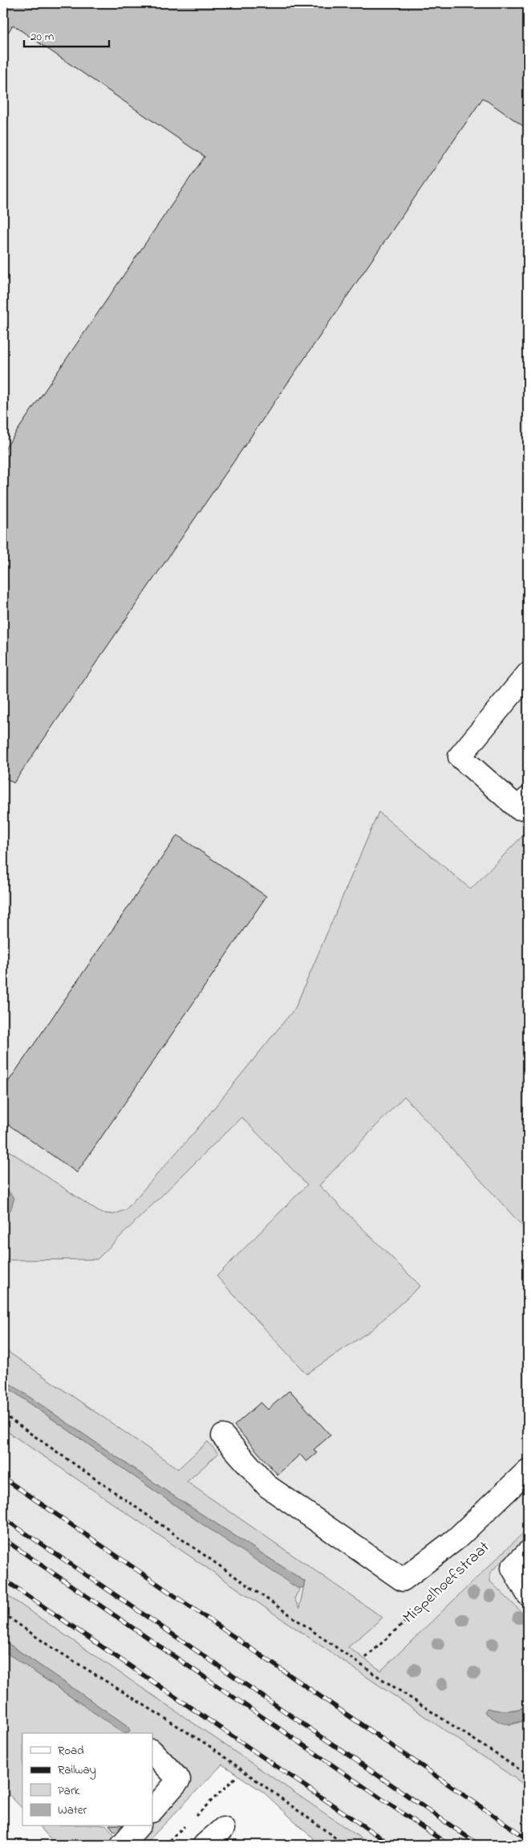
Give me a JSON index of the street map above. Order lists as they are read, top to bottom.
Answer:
{
  "streets": {
    "street": ["Mispelhoefstraat"]
  },
  "legend": [
    "Road",
    "Railway",
    "Park",
    "Water"
  ],
  "scale_bar": "20 m"
}
